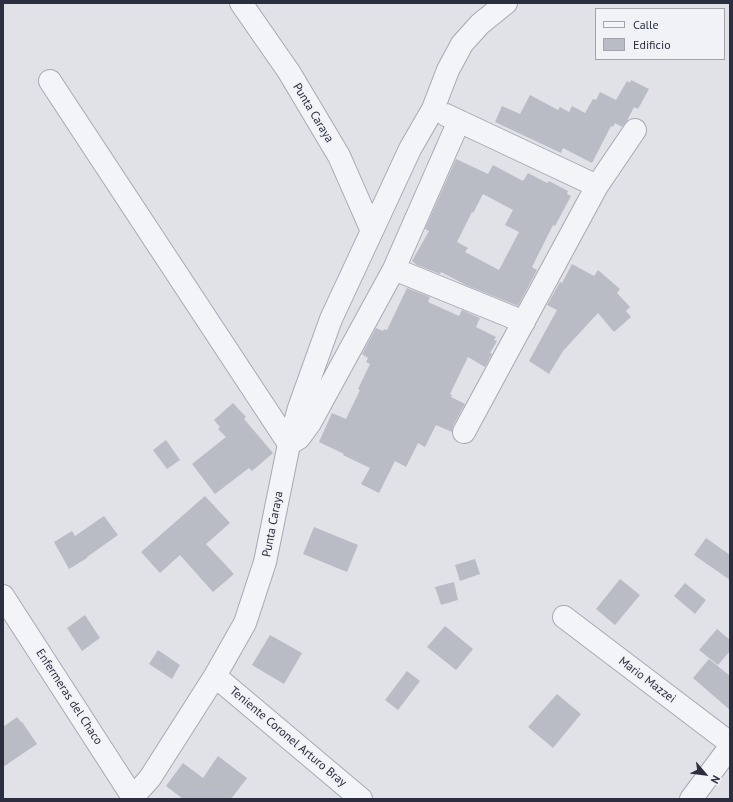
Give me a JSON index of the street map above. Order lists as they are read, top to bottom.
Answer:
{
  "streets": {
    "street": [
      "Punta Caraya",
      "Mario Mazzei",
      "Enfermeras del Chaco",
      "Teniente Coronel Arturo Bray"
    ]
  },
  "crossings": [
    ["Punta Caraya", "Enfermeras del Chaco"],
    ["Punta Caraya", "Teniente Coronel Arturo Bray"]
  ],
  "legend": ["Calle", "Edificio"],
  "north": "bottom right"
}
